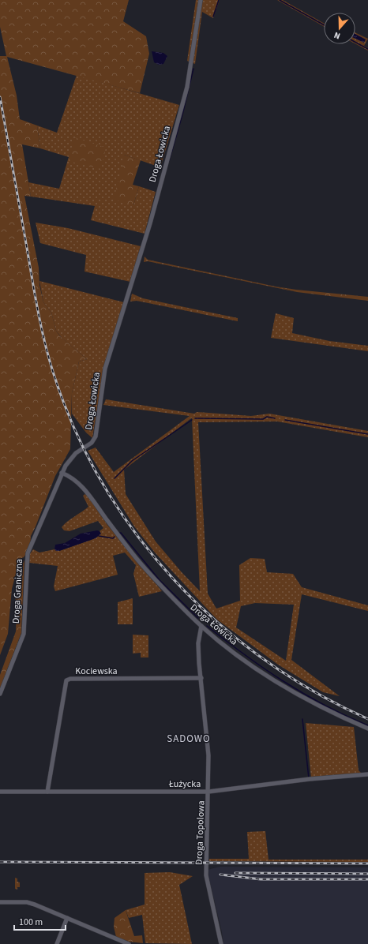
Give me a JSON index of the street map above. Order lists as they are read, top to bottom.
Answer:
{
  "streets": {
    "street": [
      "Droga Łowicka",
      "Droga Graniczna",
      "Kociewska",
      "Łużycka",
      "Droga Topolowa"
    ]
  },
  "crossings": [
    ["Droga Łowicka", "Droga Graniczna"],
    ["Droga Łowicka", "Droga Topolowa"],
    ["Kociewska", "Łużycka"],
    ["Kociewska", "Droga Topolowa"],
    ["Łużycka", "Droga Topolowa"]
  ],
  "districts": ["SADOWO"],
  "scale_bar": "100 m",
  "north": "bottom"
}
